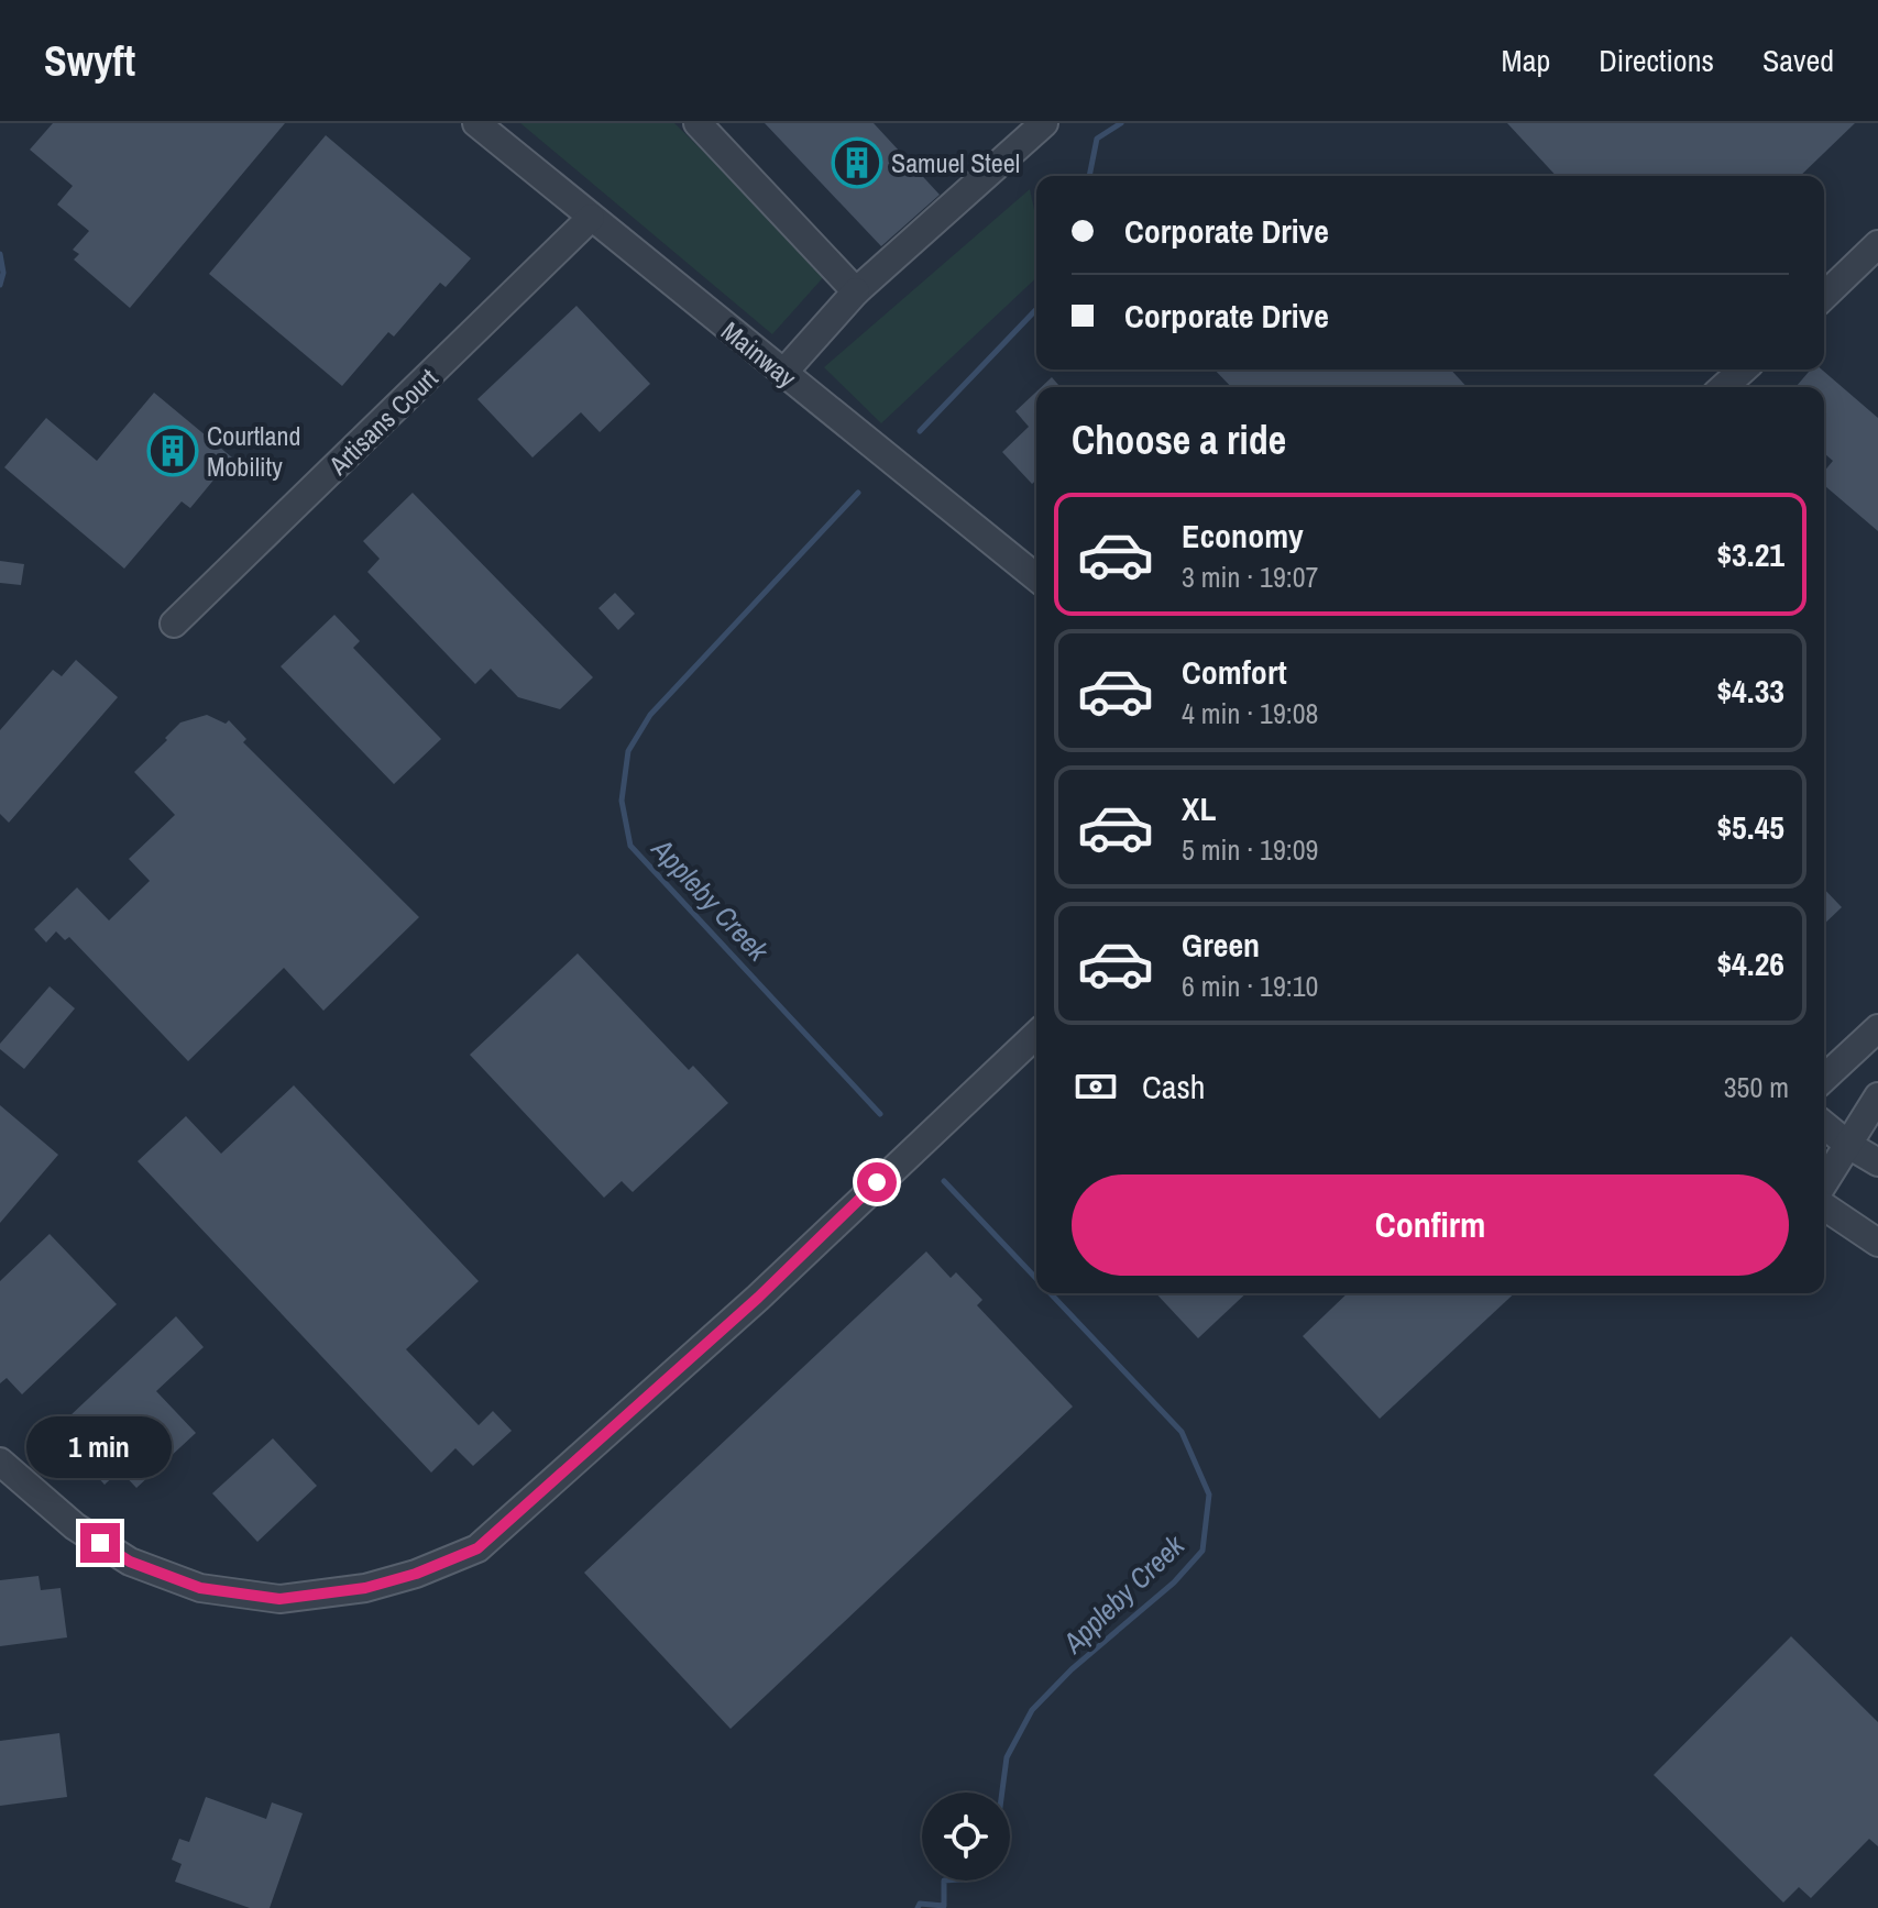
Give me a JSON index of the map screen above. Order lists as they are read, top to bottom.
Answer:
{
  "streets": {
    "street": ["Mainway", "Artisans Court"]
  },
  "crossings": [
    ["Mainway", "Artisans Court"]
  ],
  "water": ["Appleby Creek"],
  "places": {
    "building": ["Samuel Steel", "Courtland Mobility"]
  },
  "page": {
    "header": "Swyft",
    "nav": ["Map", "Directions", "Saved"],
    "banner": ["Corporate Drive", "Corporate Drive"],
    "heading": "Choose a ride",
    "list": [
      {
        "name": "Economy",
        "note": "3 min · 19:07",
        "value": "$3.21"
      },
      {
        "name": "Comfort",
        "note": "4 min · 19:08",
        "value": "$4.33"
      },
      {
        "name": "XL",
        "note": "5 min · 19:09",
        "value": "$5.45"
      },
      {
        "name": "Green",
        "note": "6 min · 19:10",
        "value": "$4.26"
      }
    ],
    "pay": ["Cash", "350 m"],
    "buttons": "Confirm",
    "bubble": "1 min"
  }
}
